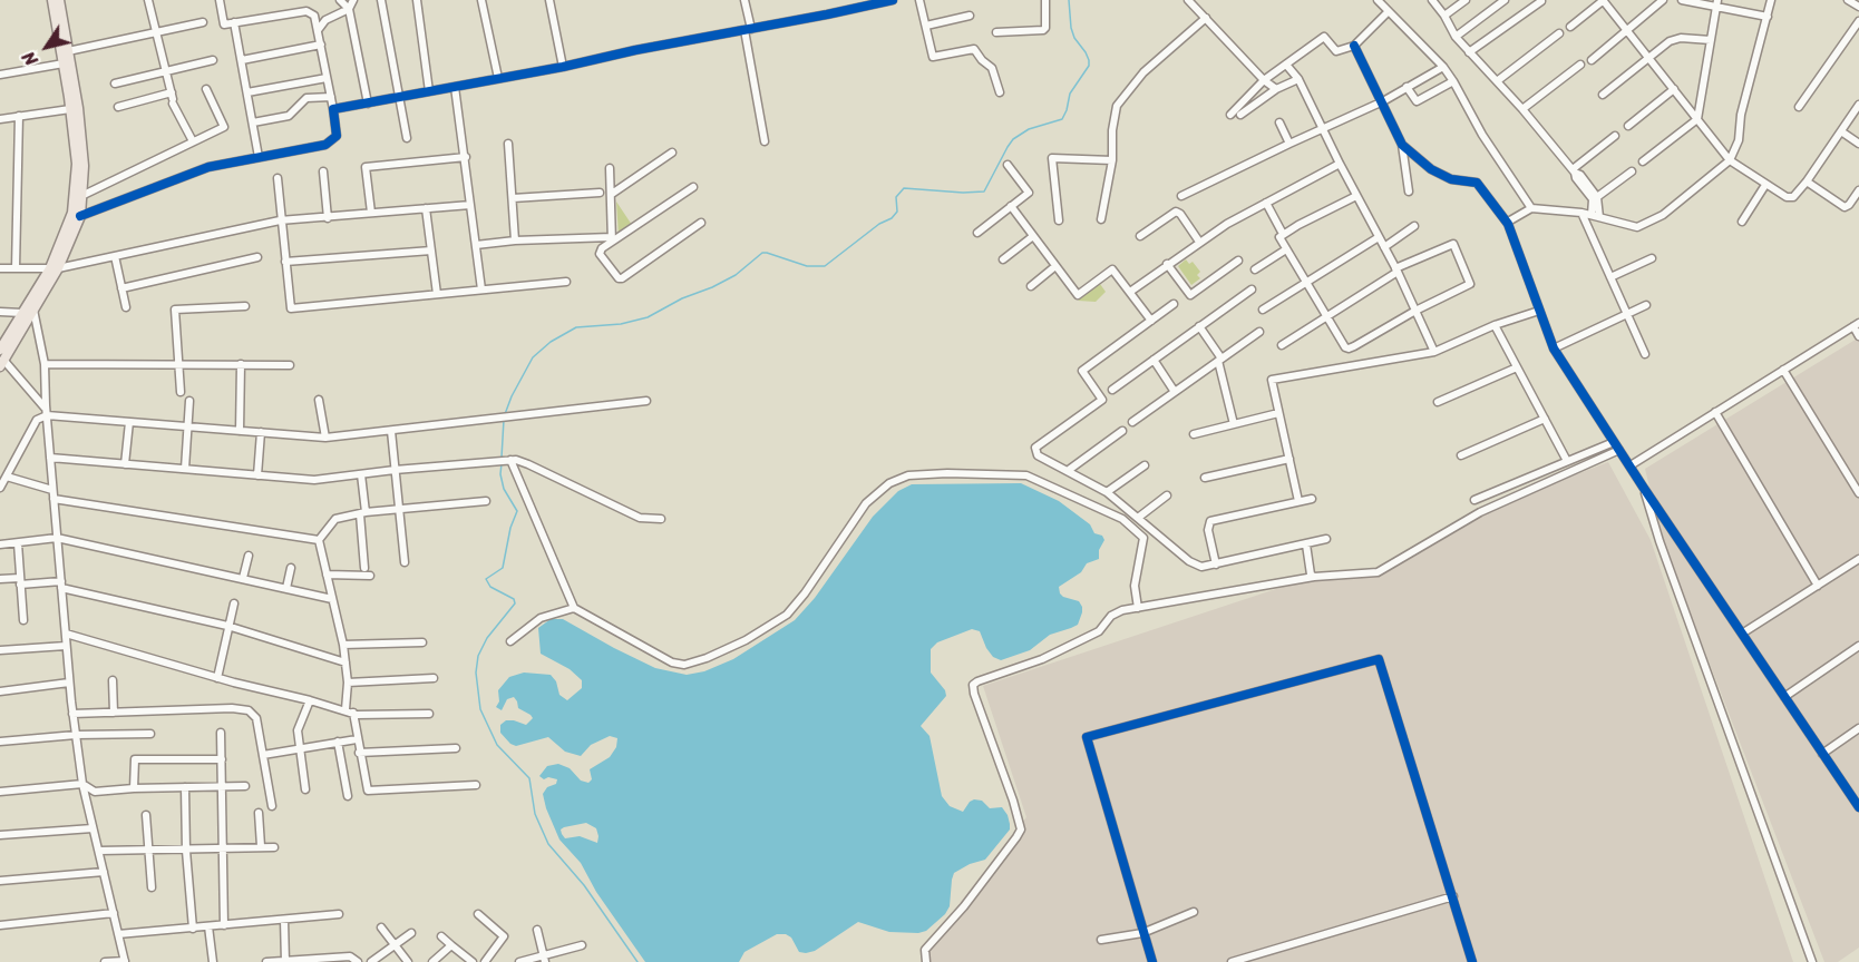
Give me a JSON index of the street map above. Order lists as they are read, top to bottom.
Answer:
{
  "north": "bottom left"
}
